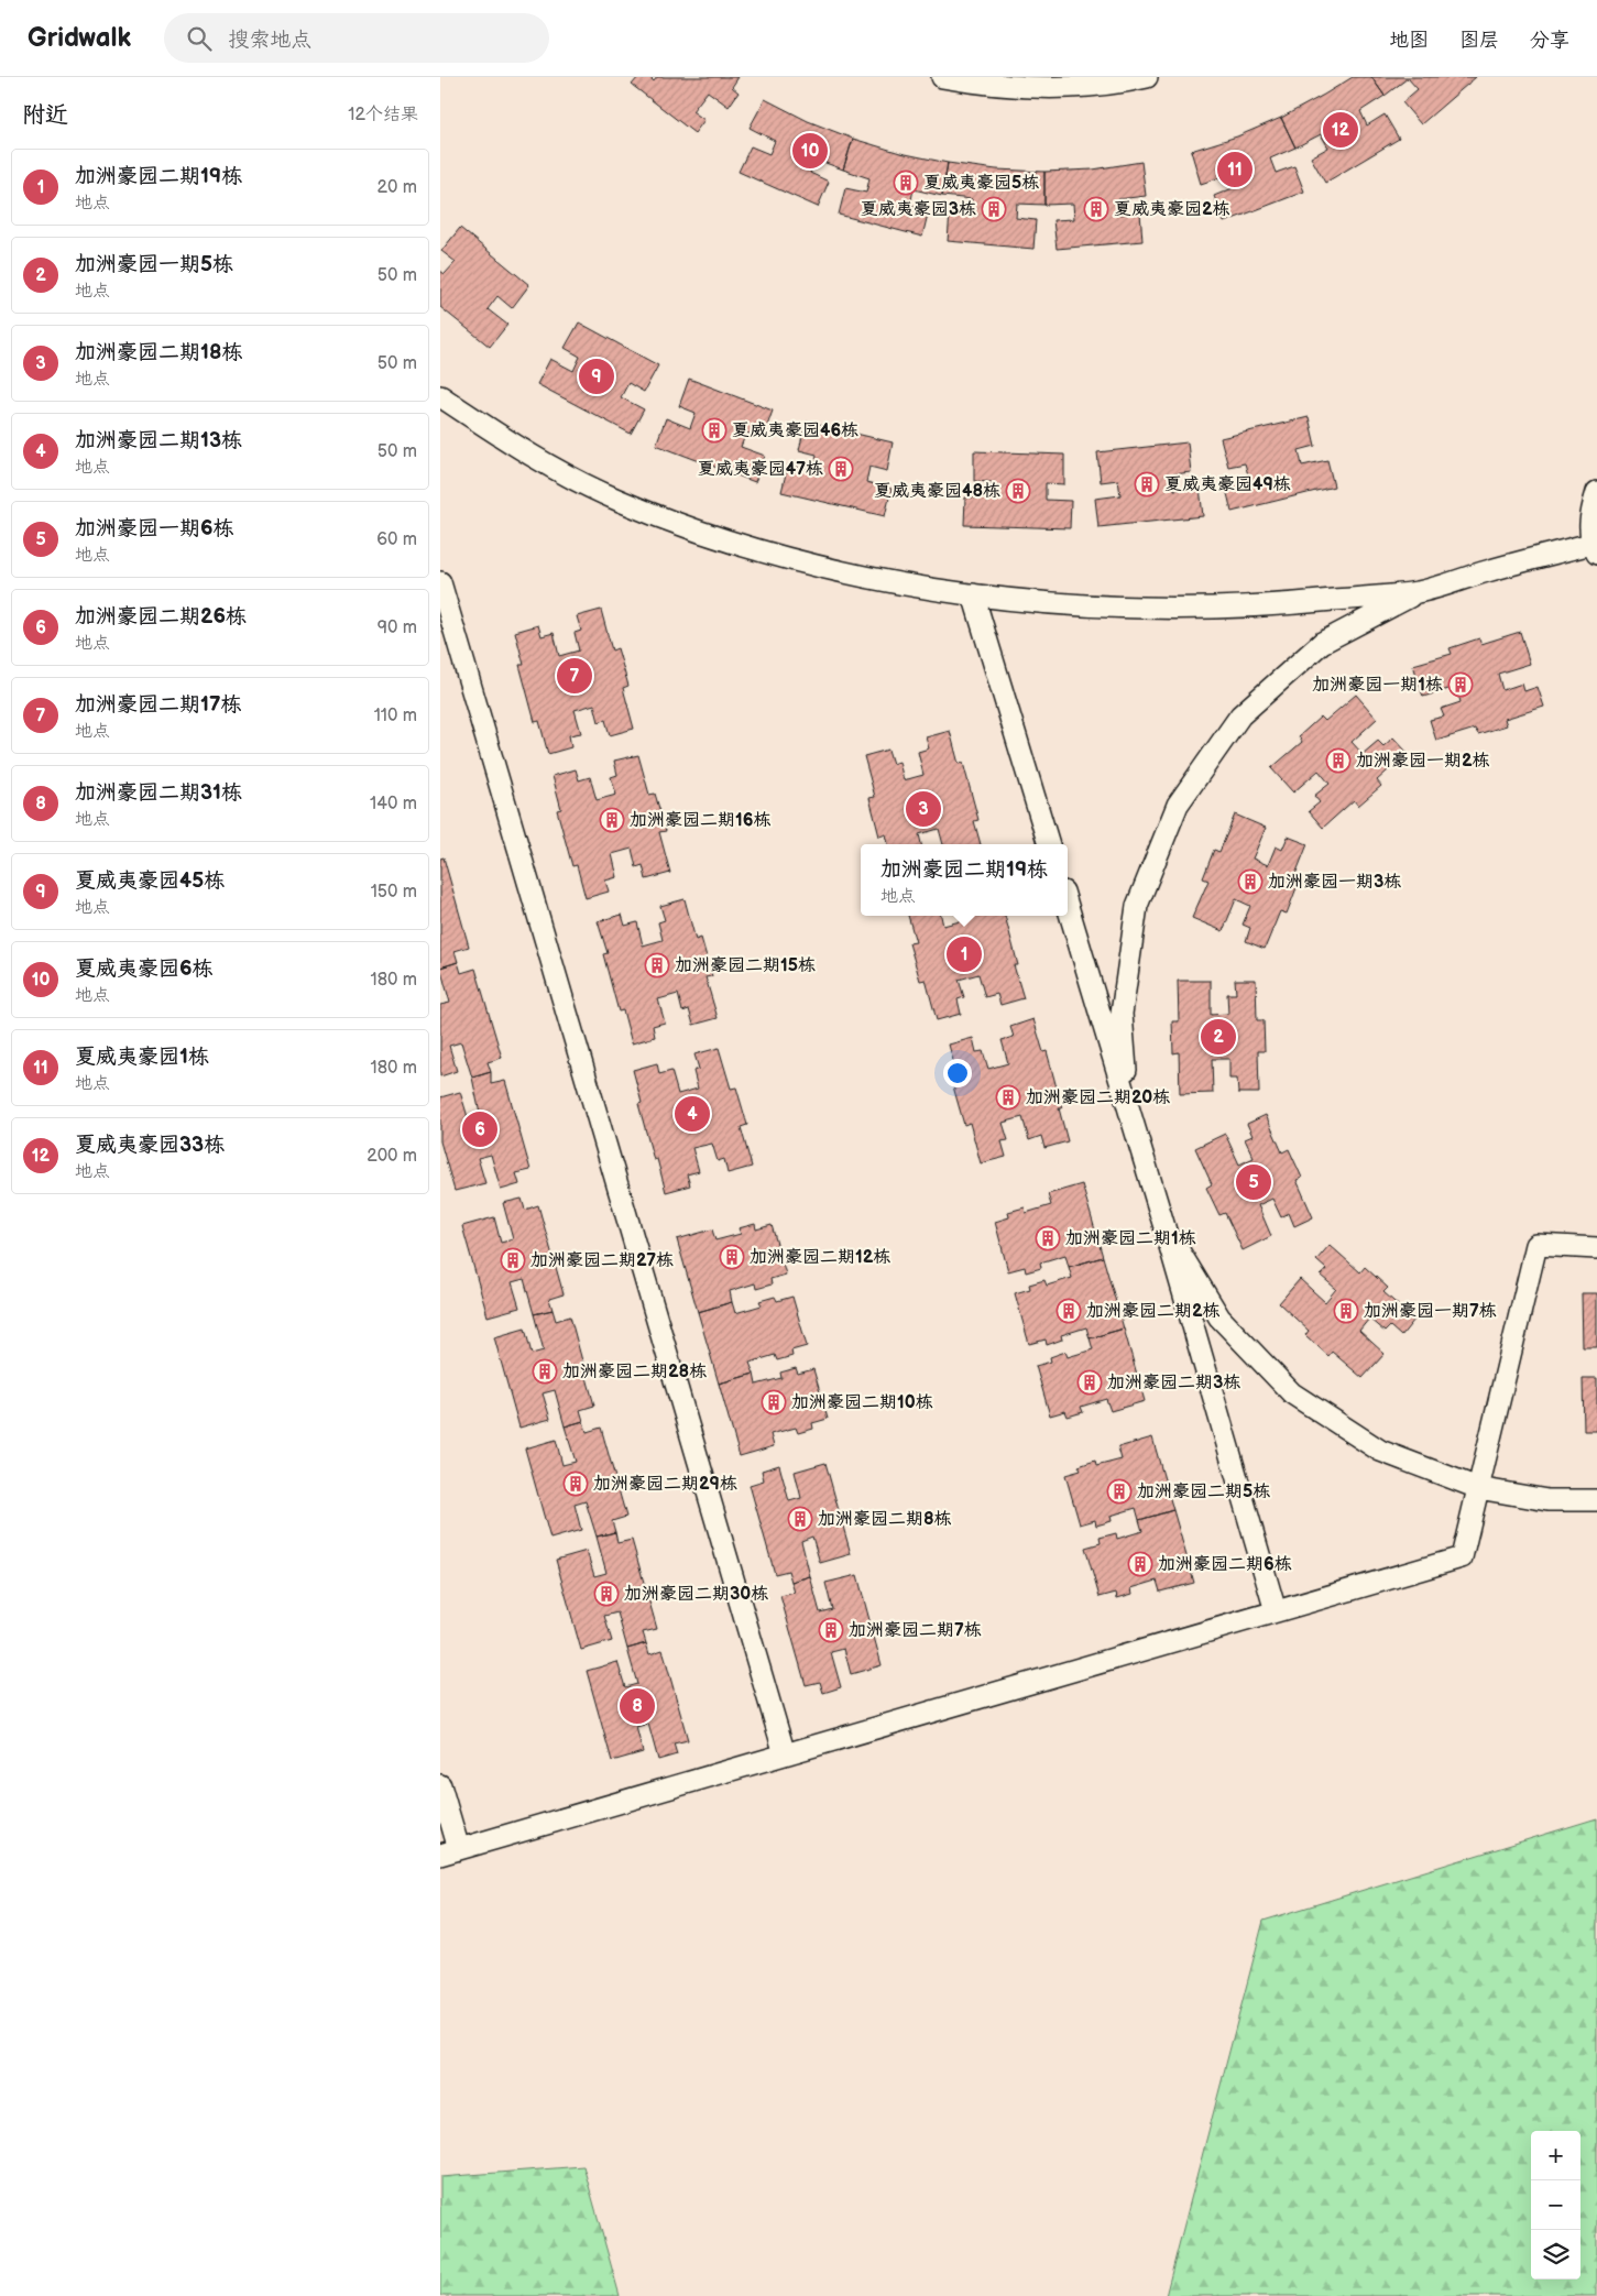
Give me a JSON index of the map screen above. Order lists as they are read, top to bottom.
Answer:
{
  "places": {
    "building": [
      "夏威夷豪园5栋",
      "夏威夷豪园3栋",
      "夏威夷豪园2栋",
      "夏威夷豪园46栋",
      "夏威夷豪园47栋",
      "夏威夷豪园49栋",
      "夏威夷豪园48栋",
      "加洲豪园一期1栋",
      "加洲豪园一期2栋",
      "加洲豪园二期16栋",
      "加洲豪园一期3栋",
      "加洲豪园二期15栋",
      "加洲豪园二期20栋",
      "加洲豪园二期1栋",
      "加洲豪园二期12栋",
      "加洲豪园二期27栋",
      "加洲豪园二期2栋",
      "加洲豪园一期7栋",
      "加洲豪园二期28栋",
      "加洲豪园二期3栋",
      "加洲豪园二期10栋",
      "加洲豪园二期29栋",
      "加洲豪园二期5栋",
      "加洲豪园二期8栋",
      "加洲豪园二期6栋",
      "加洲豪园二期30栋",
      "加洲豪园二期7栋"
    ]
  },
  "page": {
    "header": "Gridwalk",
    "search": "搜索地点",
    "nav": ["地图", "图层", "分享"],
    "heading": ["附近", "12个结果"],
    "pins": [
      "12",
      "10",
      "11",
      "9",
      "7",
      "3",
      "1",
      "2",
      "4",
      "6",
      "5",
      "8"
    ],
    "list": [
      {
        "mark": "1",
        "name": "加洲豪园二期19栋",
        "note": "地点",
        "value": "20 m"
      },
      {
        "mark": "2",
        "name": "加洲豪园一期5栋",
        "note": "地点",
        "value": "50 m"
      },
      {
        "mark": "3",
        "name": "加洲豪园二期18栋",
        "note": "地点",
        "value": "50 m"
      },
      {
        "mark": "4",
        "name": "加洲豪园二期13栋",
        "note": "地点",
        "value": "50 m"
      },
      {
        "mark": "5",
        "name": "加洲豪园一期6栋",
        "note": "地点",
        "value": "60 m"
      },
      {
        "mark": "6",
        "name": "加洲豪园二期26栋",
        "note": "地点",
        "value": "90 m"
      },
      {
        "mark": "7",
        "name": "加洲豪园二期17栋",
        "note": "地点",
        "value": "110 m"
      },
      {
        "mark": "8",
        "name": "加洲豪园二期31栋",
        "note": "地点",
        "value": "140 m"
      },
      {
        "mark": "9",
        "name": "夏威夷豪园45栋",
        "note": "地点",
        "value": "150 m"
      },
      {
        "mark": "10",
        "name": "夏威夷豪园6栋",
        "note": "地点",
        "value": "180 m"
      },
      {
        "mark": "11",
        "name": "夏威夷豪园1栋",
        "note": "地点",
        "value": "180 m"
      },
      {
        "mark": "12",
        "name": "夏威夷豪园33栋",
        "note": "地点",
        "value": "200 m"
      }
    ],
    "popup": ["加洲豪园二期19栋", "地点"],
    "map_buttons": ["+", "−"]
  }
}
